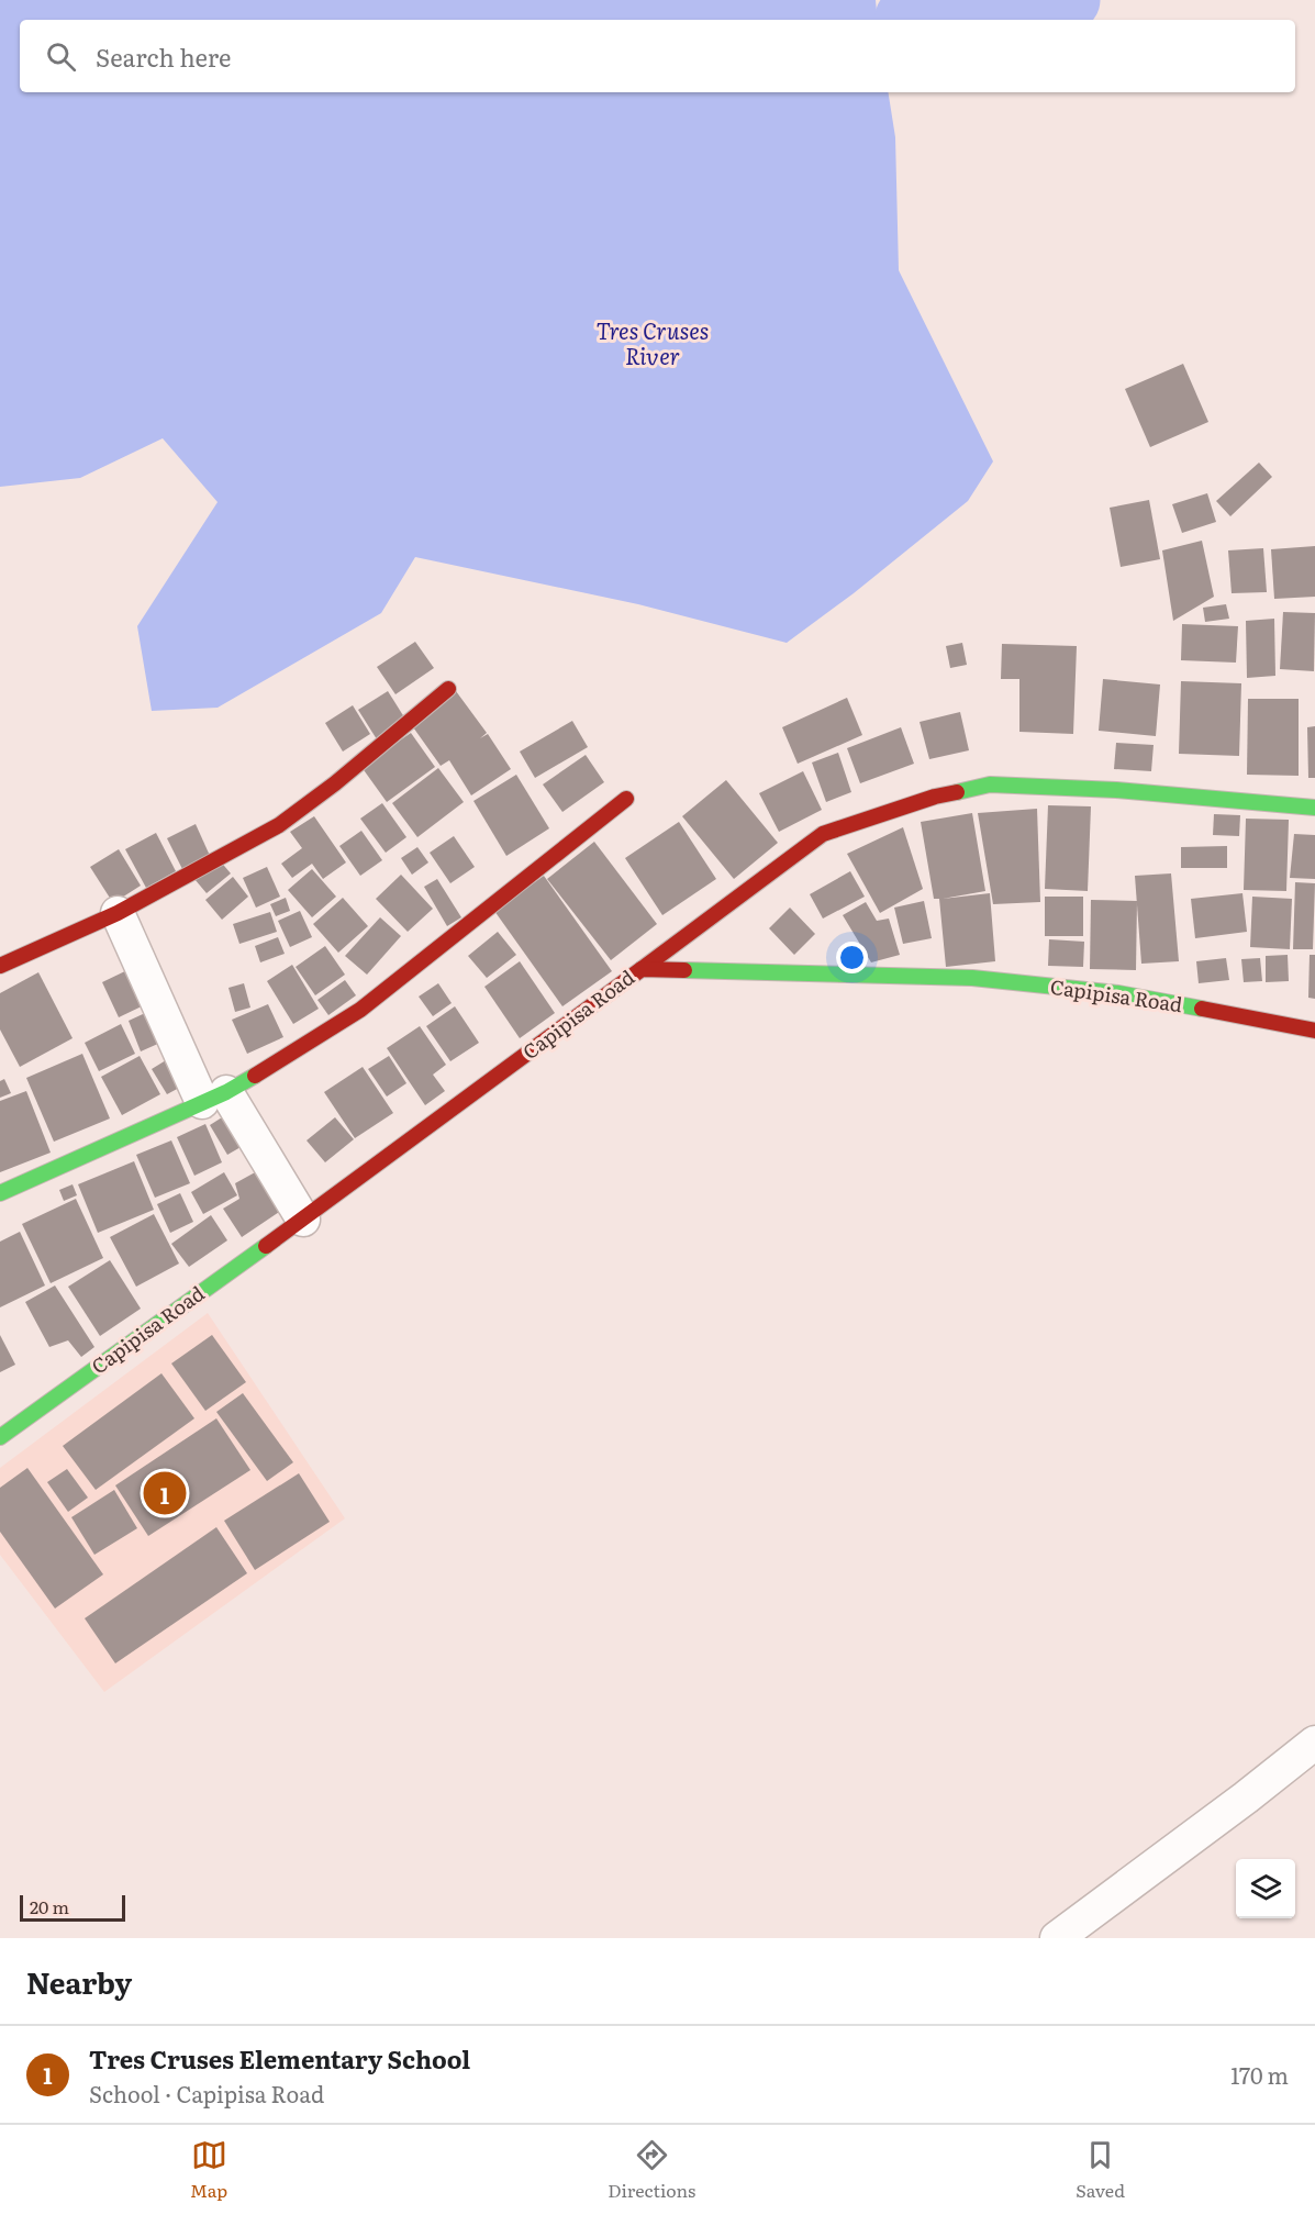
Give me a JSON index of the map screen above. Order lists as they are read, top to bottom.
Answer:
{
  "streets": {
    "street": ["Capipisa Road"]
  },
  "water": ["Tres Cruses River"],
  "scale_bar": "20 m",
  "page": {
    "search": "Search here",
    "pins": "1",
    "scale": "20 m",
    "heading": "Nearby",
    "list": [
      {
        "mark": "1",
        "name": "Tres Cruses Elementary School",
        "note": "School · Capipisa Road",
        "value": "170 m"
      }
    ],
    "nav": ["Map", "Directions", "Saved"]
  }
}
